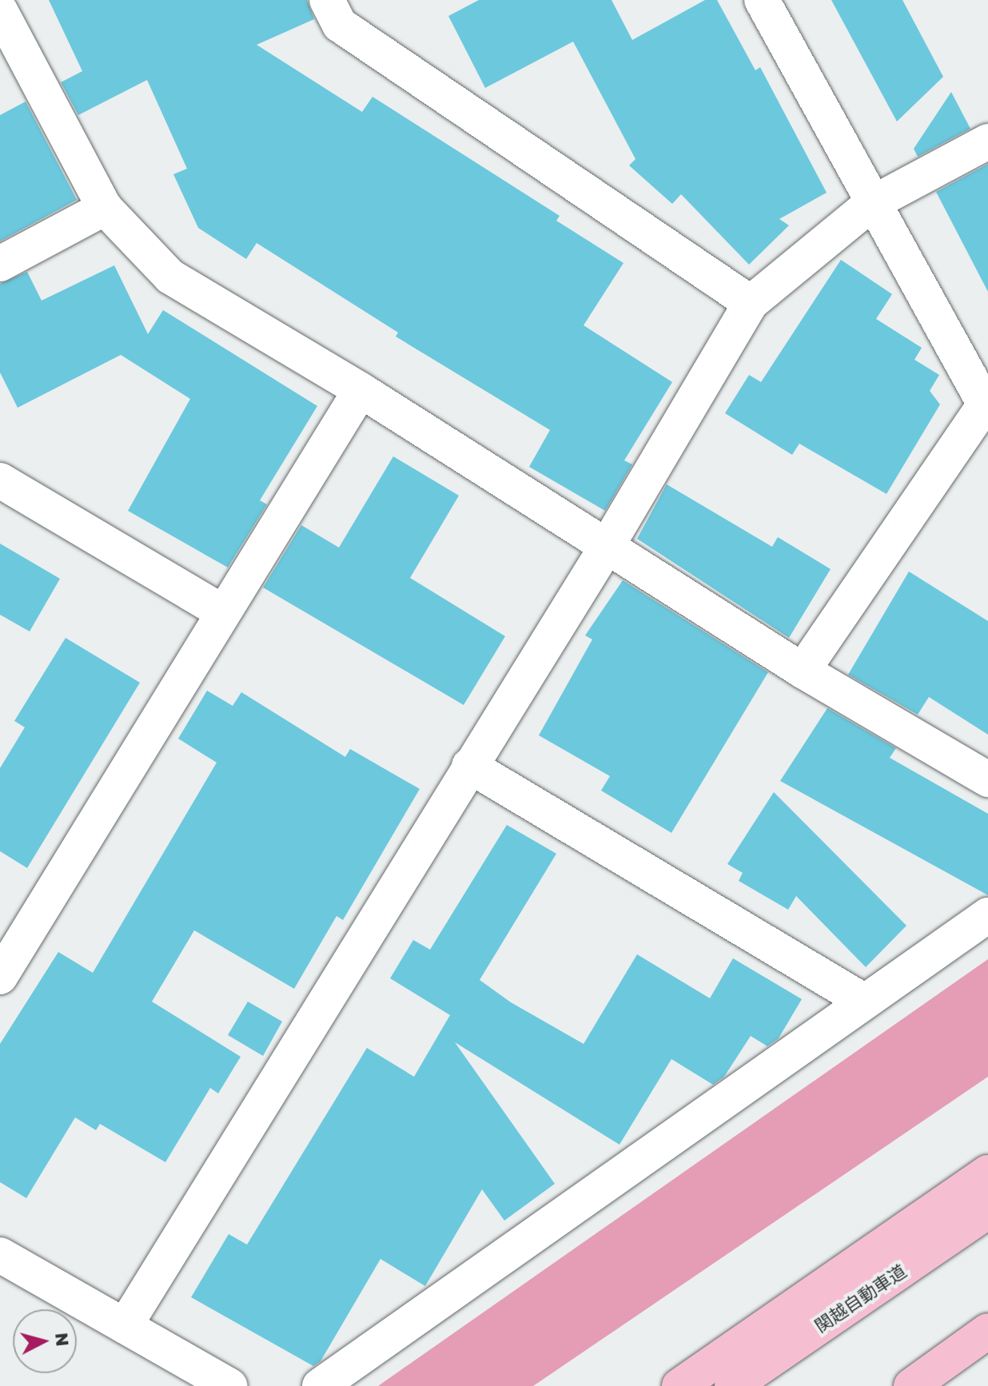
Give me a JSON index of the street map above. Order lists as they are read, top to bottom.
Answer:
{
  "streets": {
    "highway": ["関越自動車道"]
  },
  "north": "right"
}
